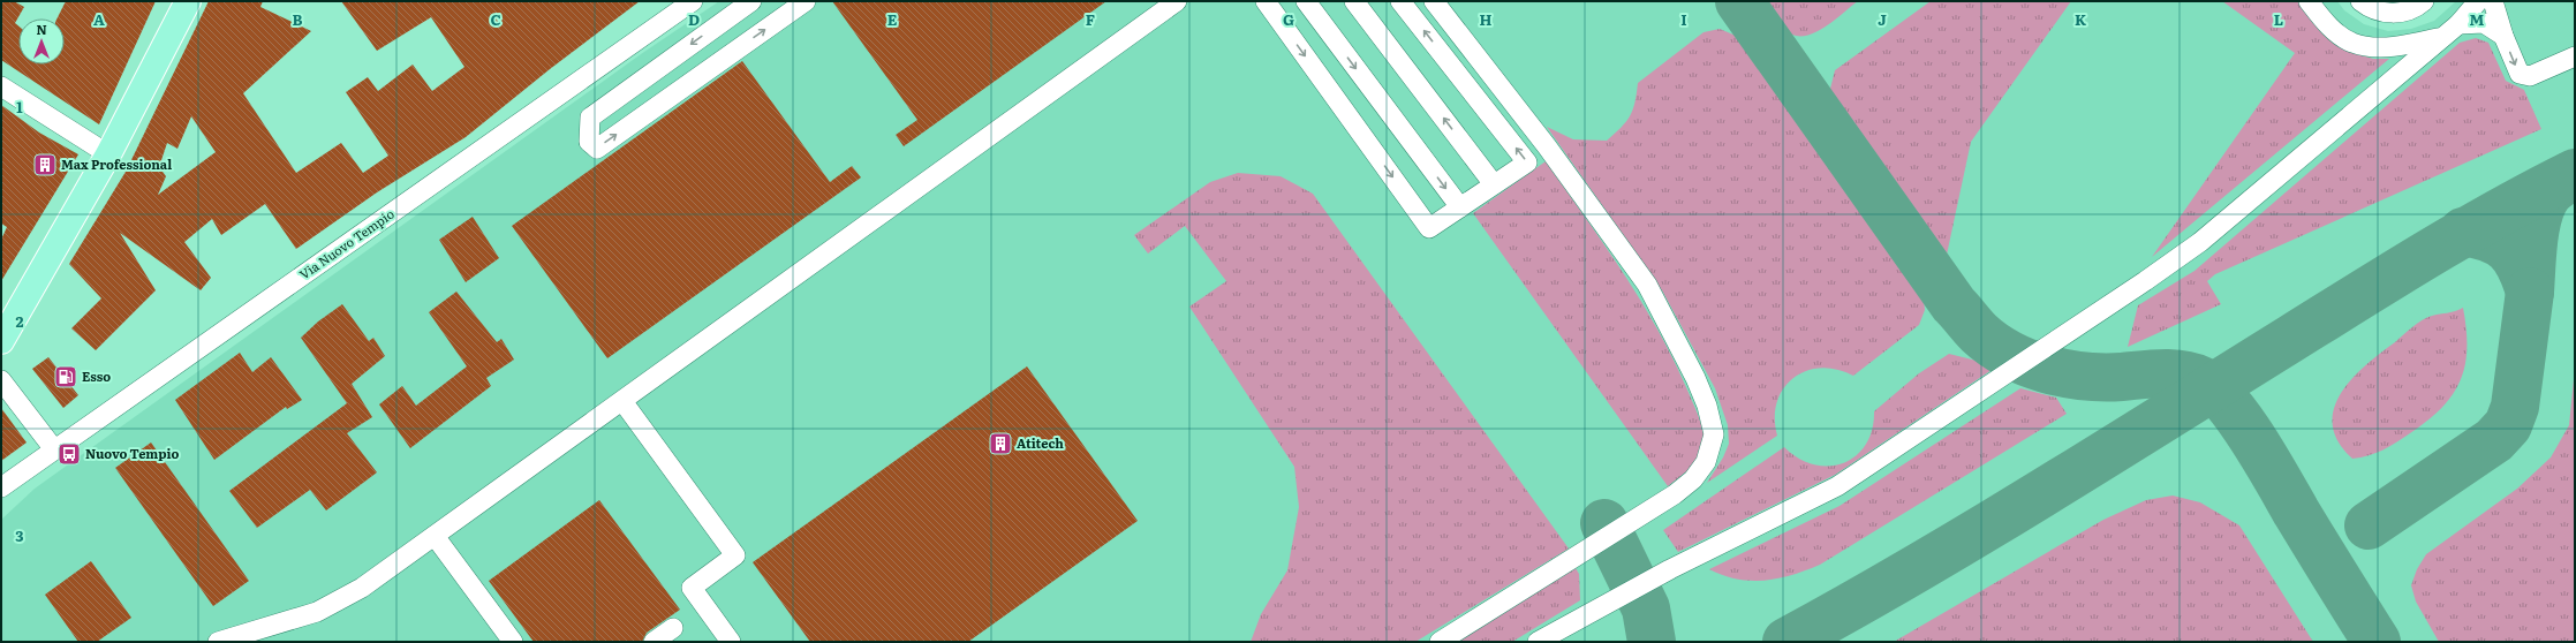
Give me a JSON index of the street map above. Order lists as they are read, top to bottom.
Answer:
{
  "streets": {
    "street": ["Via Nuovo Tempio"]
  },
  "places": {
    "building": ["Max Professional", "Atitech"],
    "fuel station": ["Esso"],
    "bus stop": ["Nuovo Tempio"]
  },
  "north": "top",
  "grid": {
    "columns": [
      "A",
      "B",
      "C",
      "D",
      "E",
      "F",
      "G",
      "H",
      "I",
      "J",
      "K",
      "L",
      "M"
    ],
    "rows": ["1", "2", "3"]
  }
}
